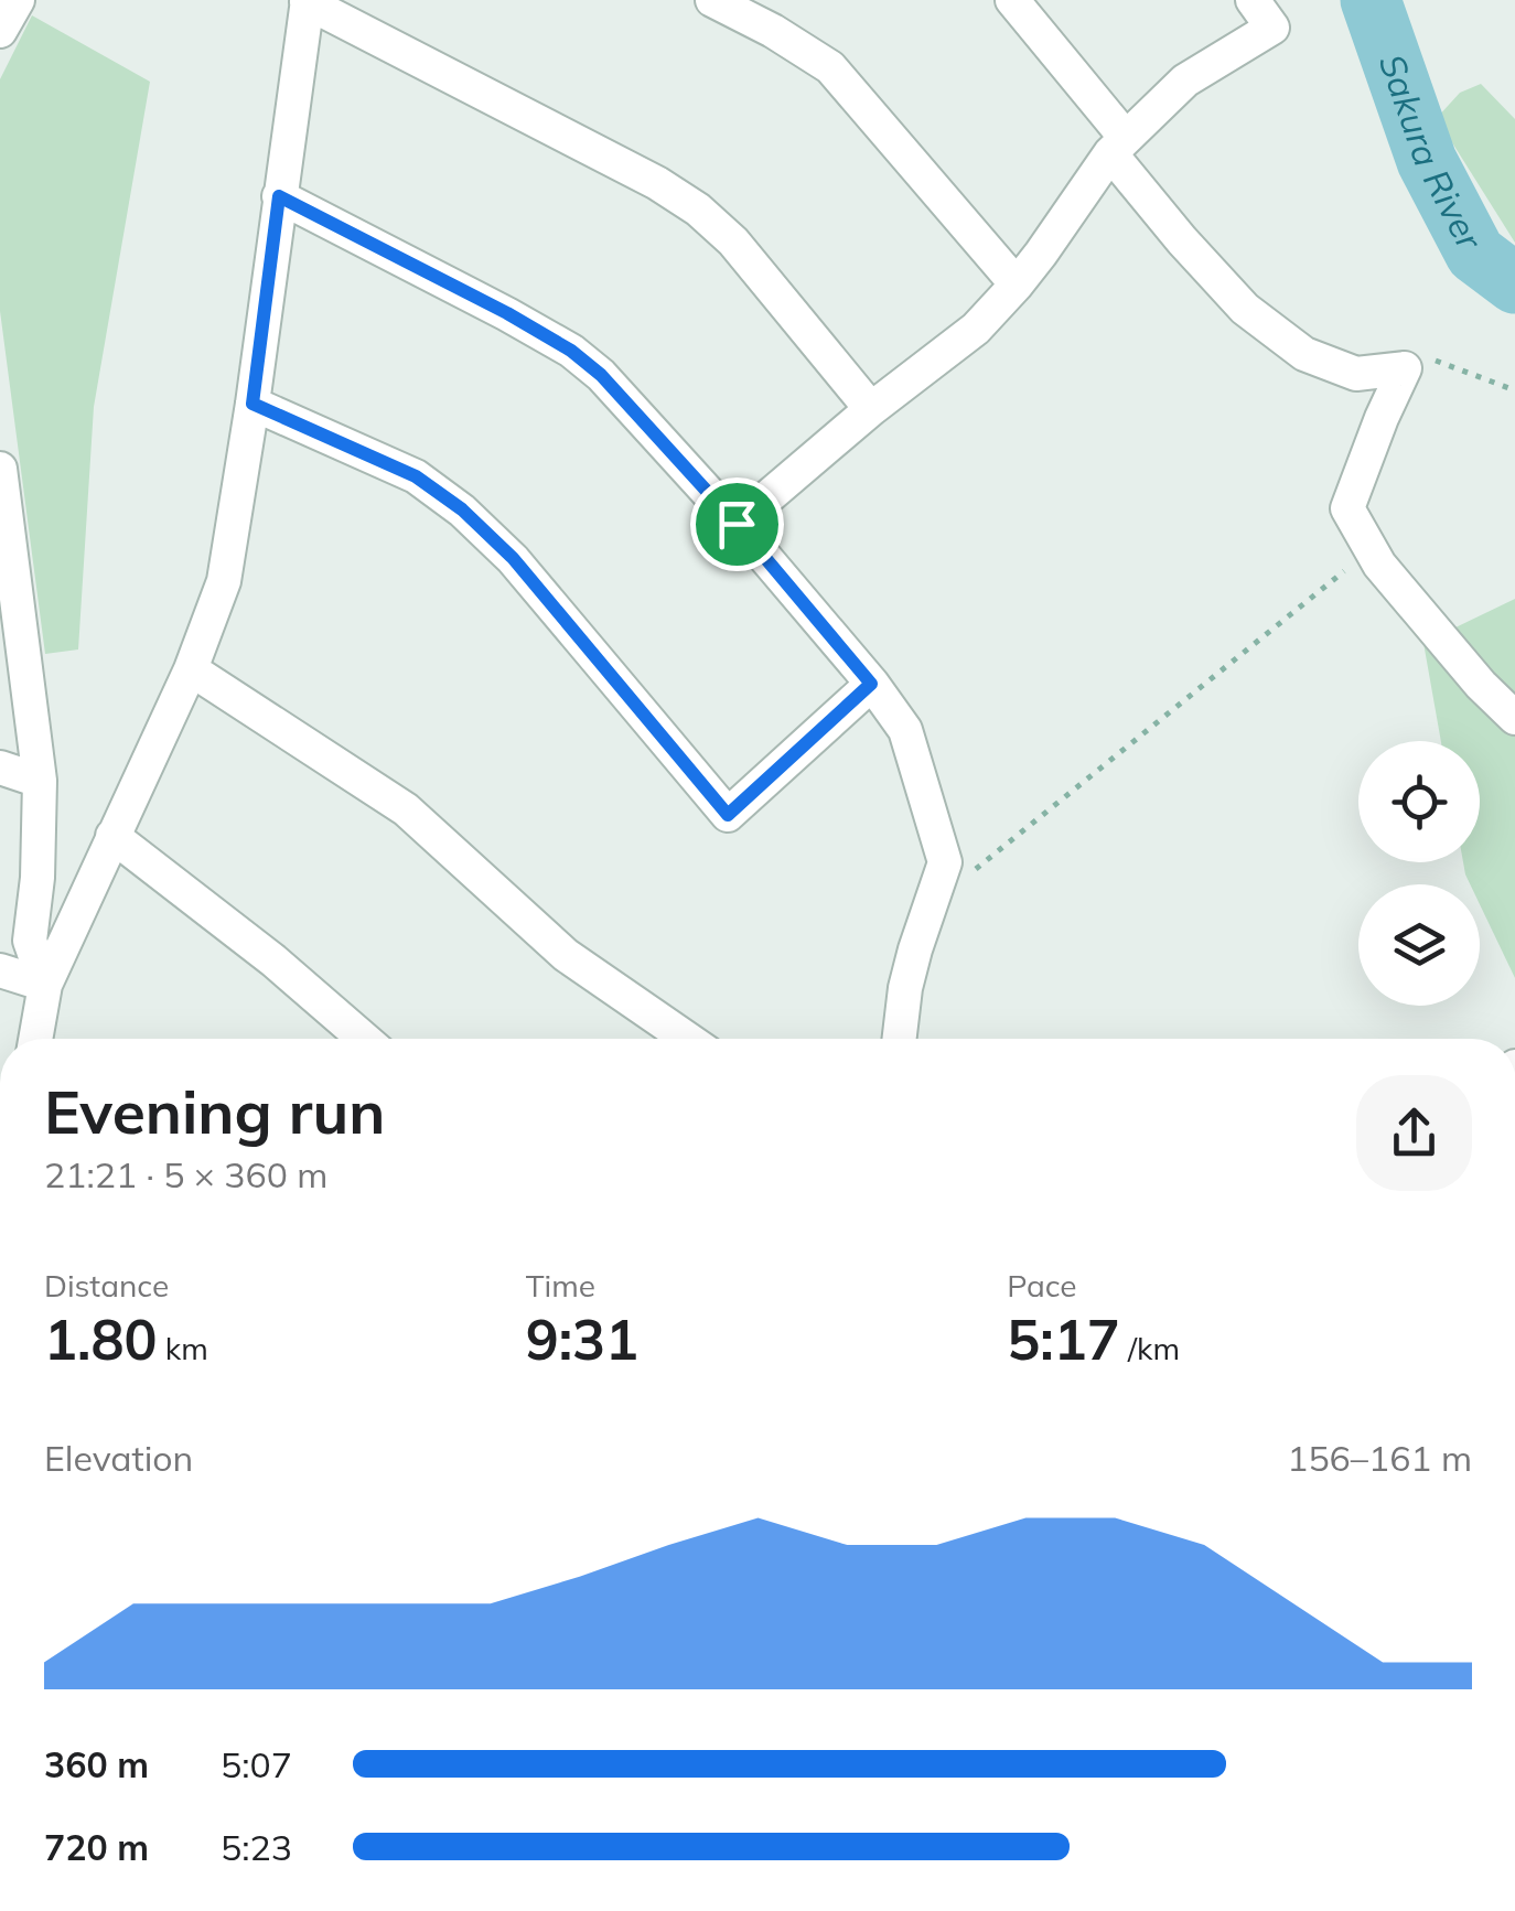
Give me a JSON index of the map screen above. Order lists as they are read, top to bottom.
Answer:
{
  "water": ["Sakura River"],
  "page": {
    "heading": ["Evening run", "21:21 · 5 × 360 m"],
    "stats": [
      ["Distance", "1.80 km"],
      ["Time", "9:31"],
      ["Pace", "5:17 /km"]
    ],
    "chart": ["Elevation", "156–161 m"],
    "list": [
      {
        "name": "360 m",
        "note": "5:07"
      },
      {
        "name": "720 m",
        "note": "5:23"
      }
    ]
  }
}
